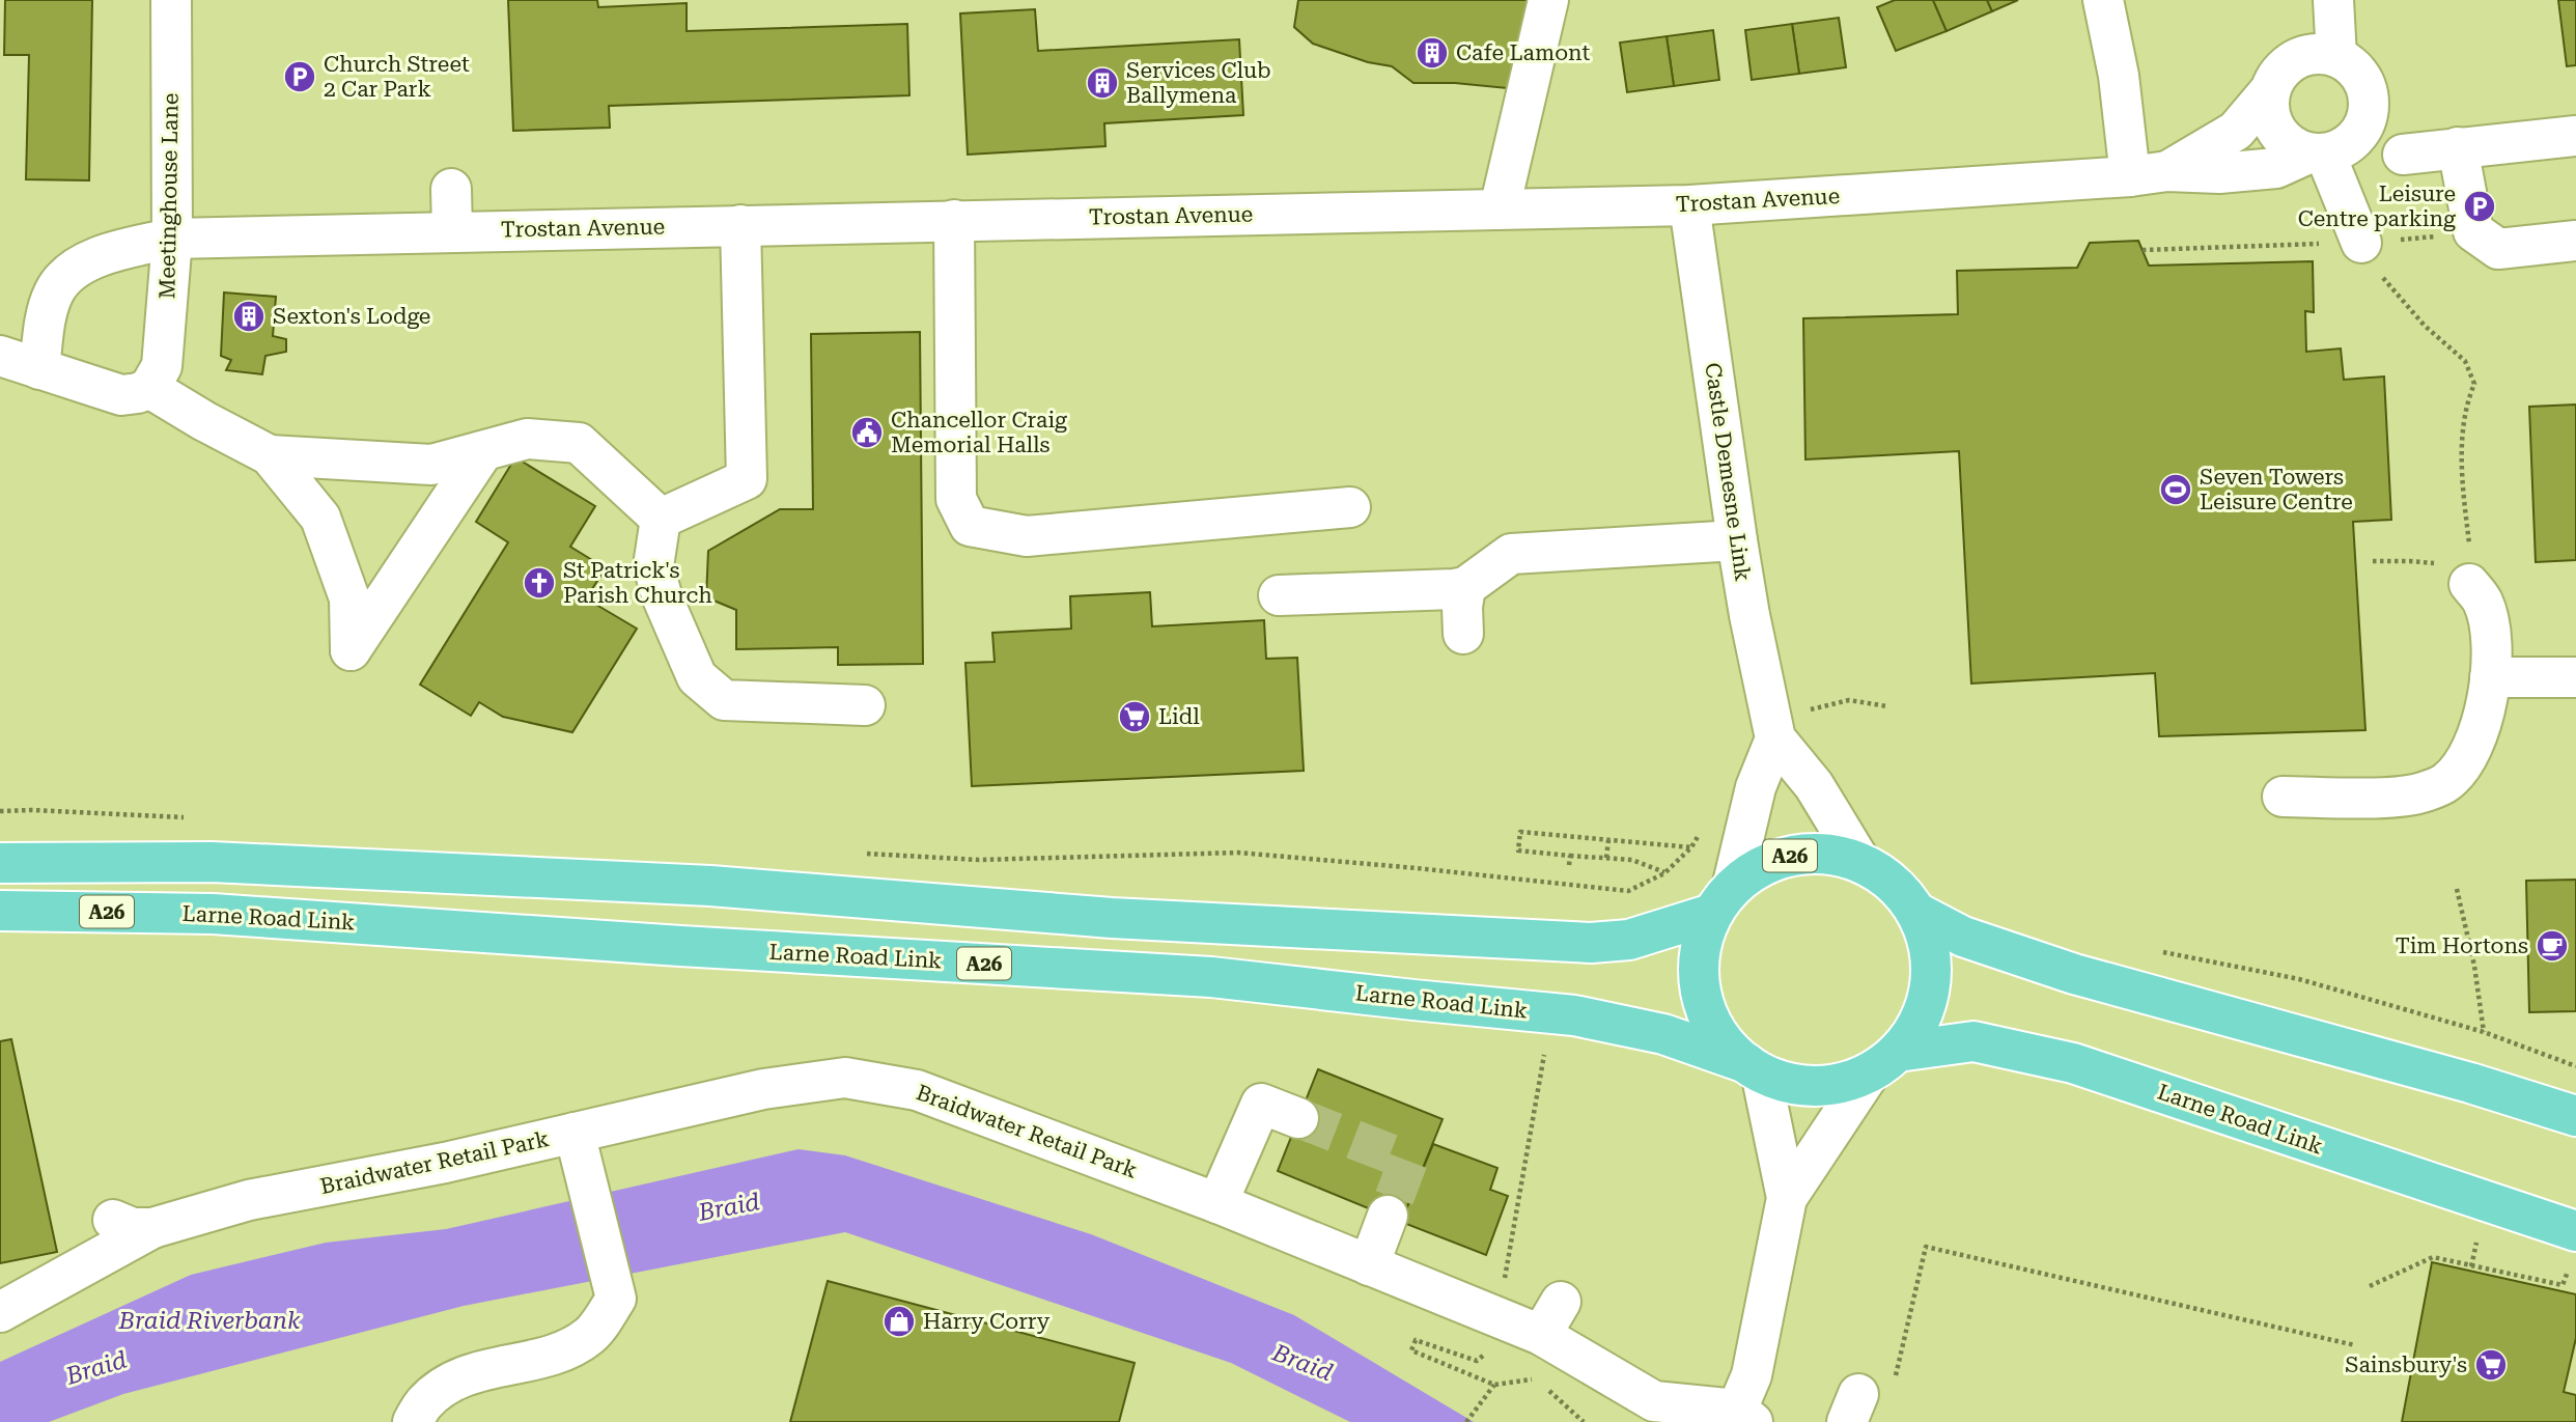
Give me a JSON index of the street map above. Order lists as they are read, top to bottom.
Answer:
{
  "streets": {
    "main road": ["A26", "Larne Road Link"],
    "street": [
      "Meetinghouse Lane",
      "Trostan Avenue",
      "Castle Demesne Link",
      "Braidwater Retail Park"
    ]
  },
  "crossings": [
    ["Meetinghouse Lane", "Trostan Avenue"],
    ["Trostan Avenue", "Castle Demesne Link"],
    ["Castle Demesne Link", "A26"],
    ["Castle Demesne Link", "Larne Road Link"],
    ["A26", "Larne Road Link"]
  ],
  "water": ["Braid", "Braid Riverbank"],
  "places": {
    "building": ["Cafe Lamont", "Services Club Ballymena", "Sexton's Lodge"],
    "parking": ["Church Street 2 Car Park", "Leisure Centre parking"],
    "public building": ["Chancellor Craig Memorial Halls"],
    "sports": ["Seven Towers Leisure Centre"],
    "church": ["St Patrick's Parish Church"],
    "supermarket": ["Lidl", "Sainsbury's"],
    "cafe": ["Tim Hortons"],
    "shop": ["Harry Corry"]
  }
}
